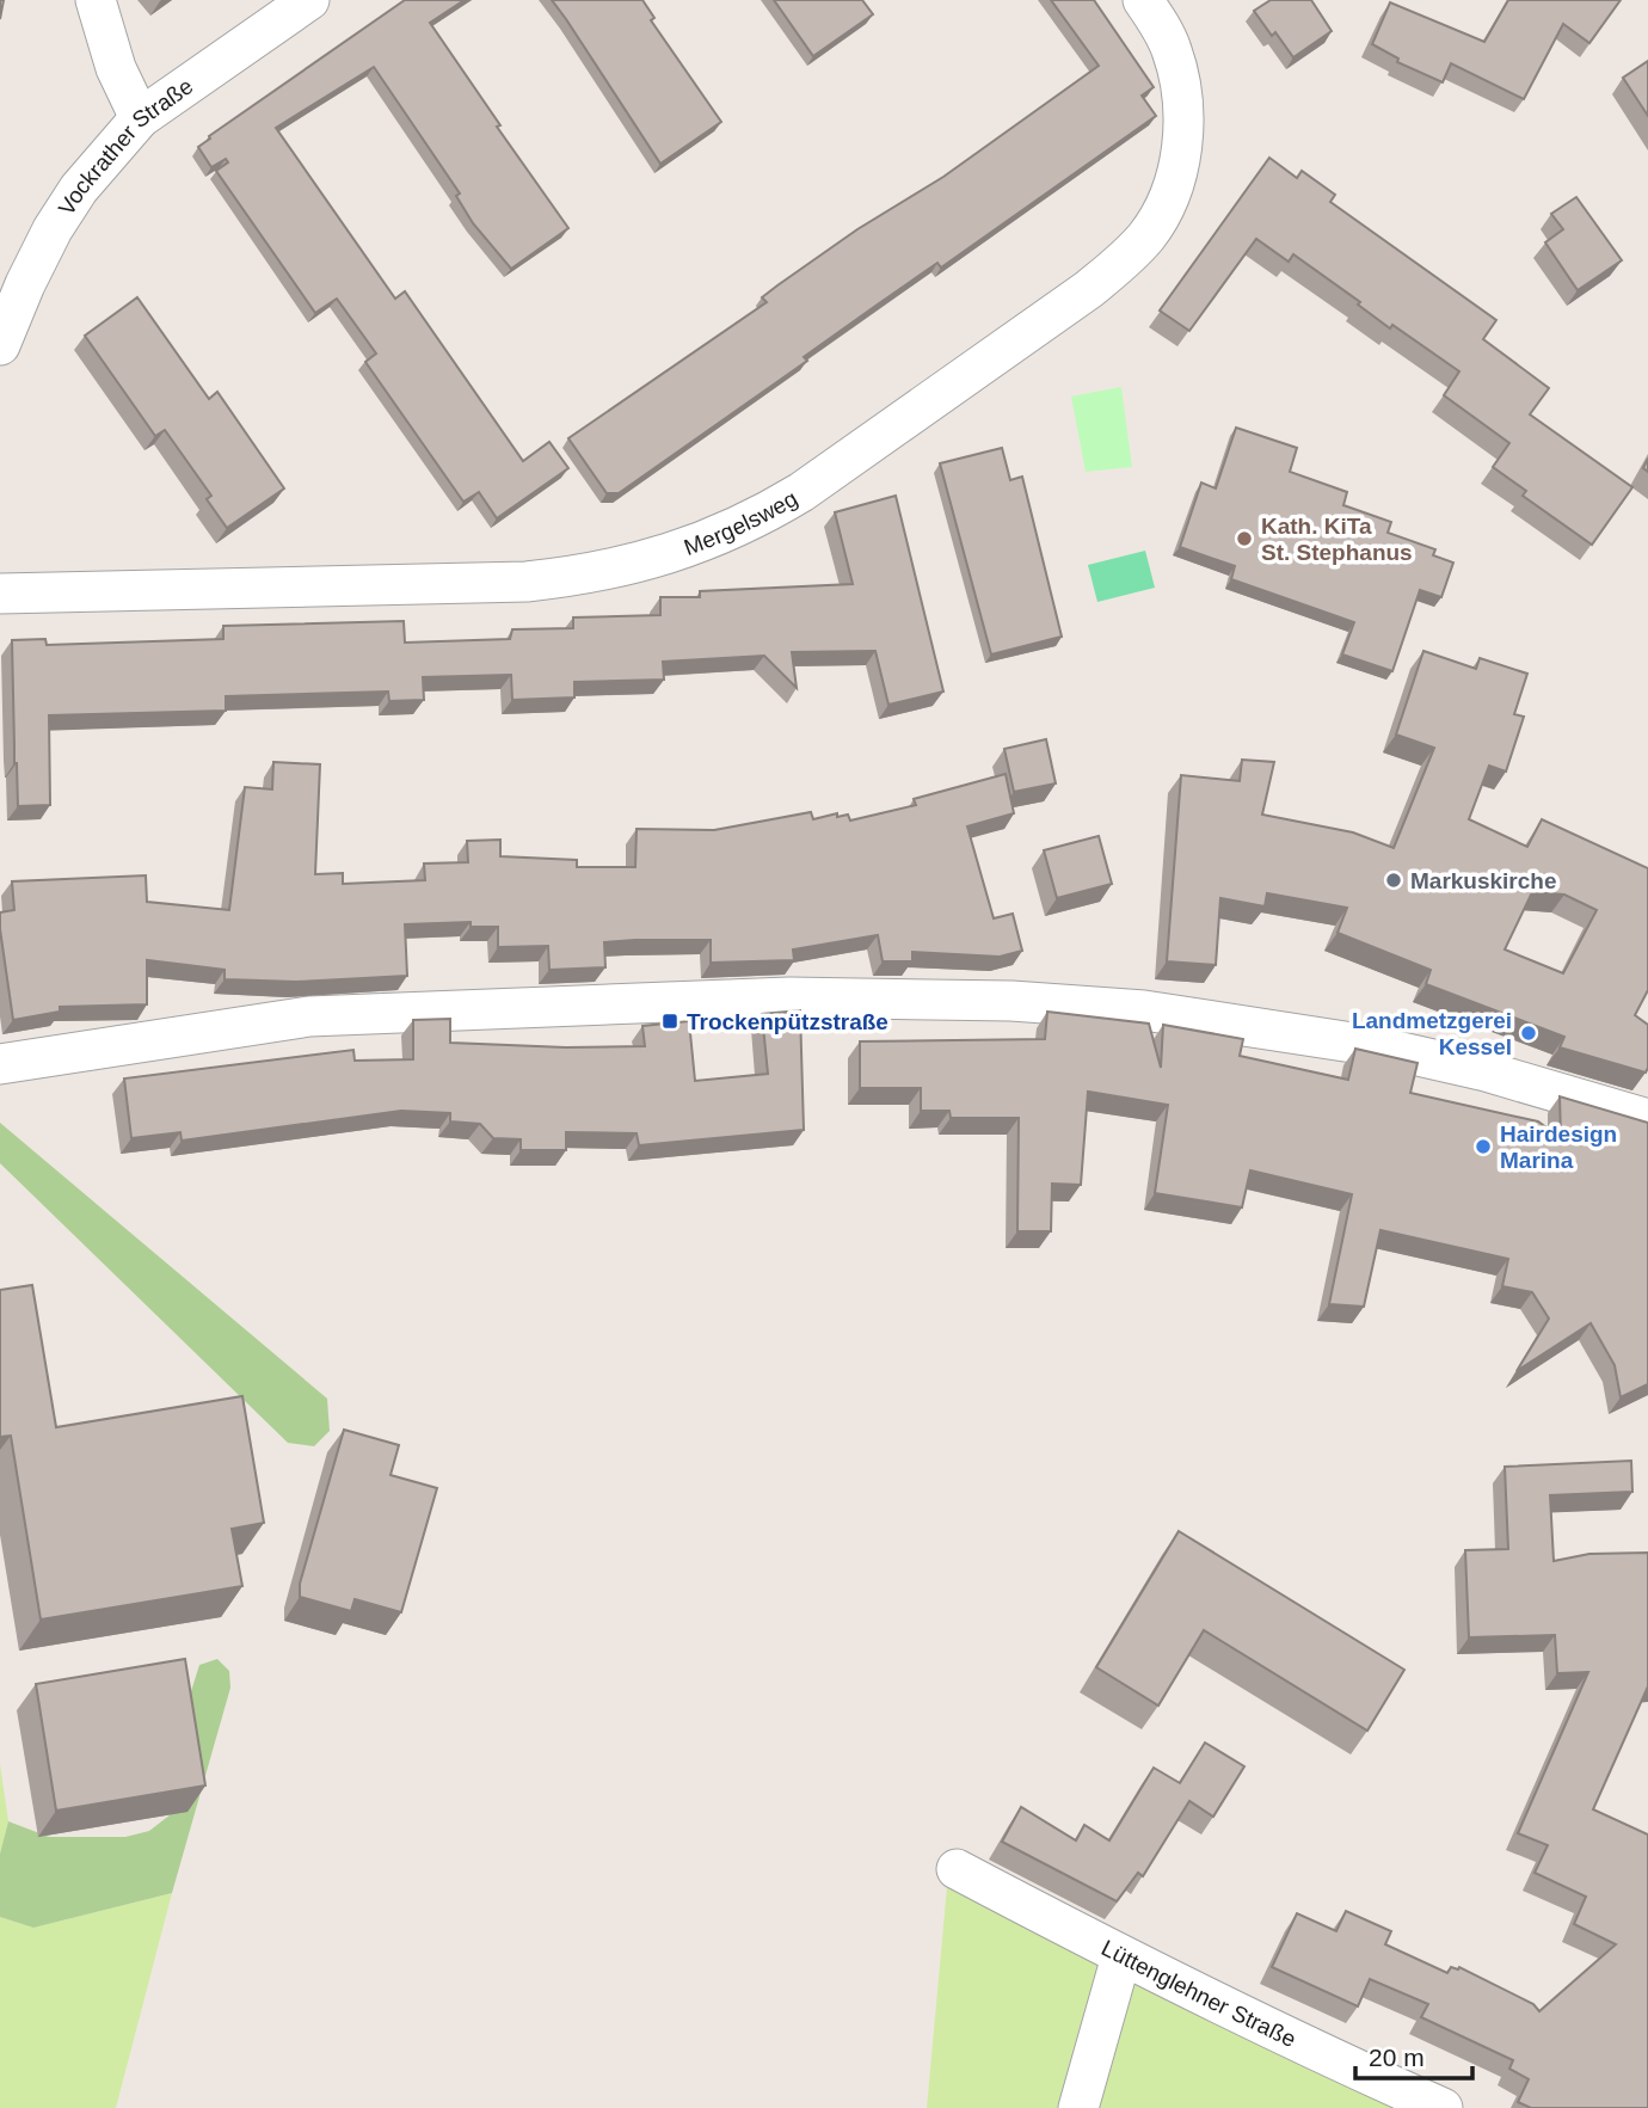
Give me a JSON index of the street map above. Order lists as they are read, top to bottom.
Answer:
{
  "streets": {
    "street": ["Vockrather Straße", "Mergelsweg", "Lüttenglehner Straße"]
  },
  "places": {
    "other": [
      "Kath. KiTa St. Stephanus",
      "Markuskirche",
      "Landmetzgerei Kessel",
      "Hairdesign Marina"
    ],
    "transit": ["Trockenpützstraße"]
  },
  "scale_bar": "20 m"
}
